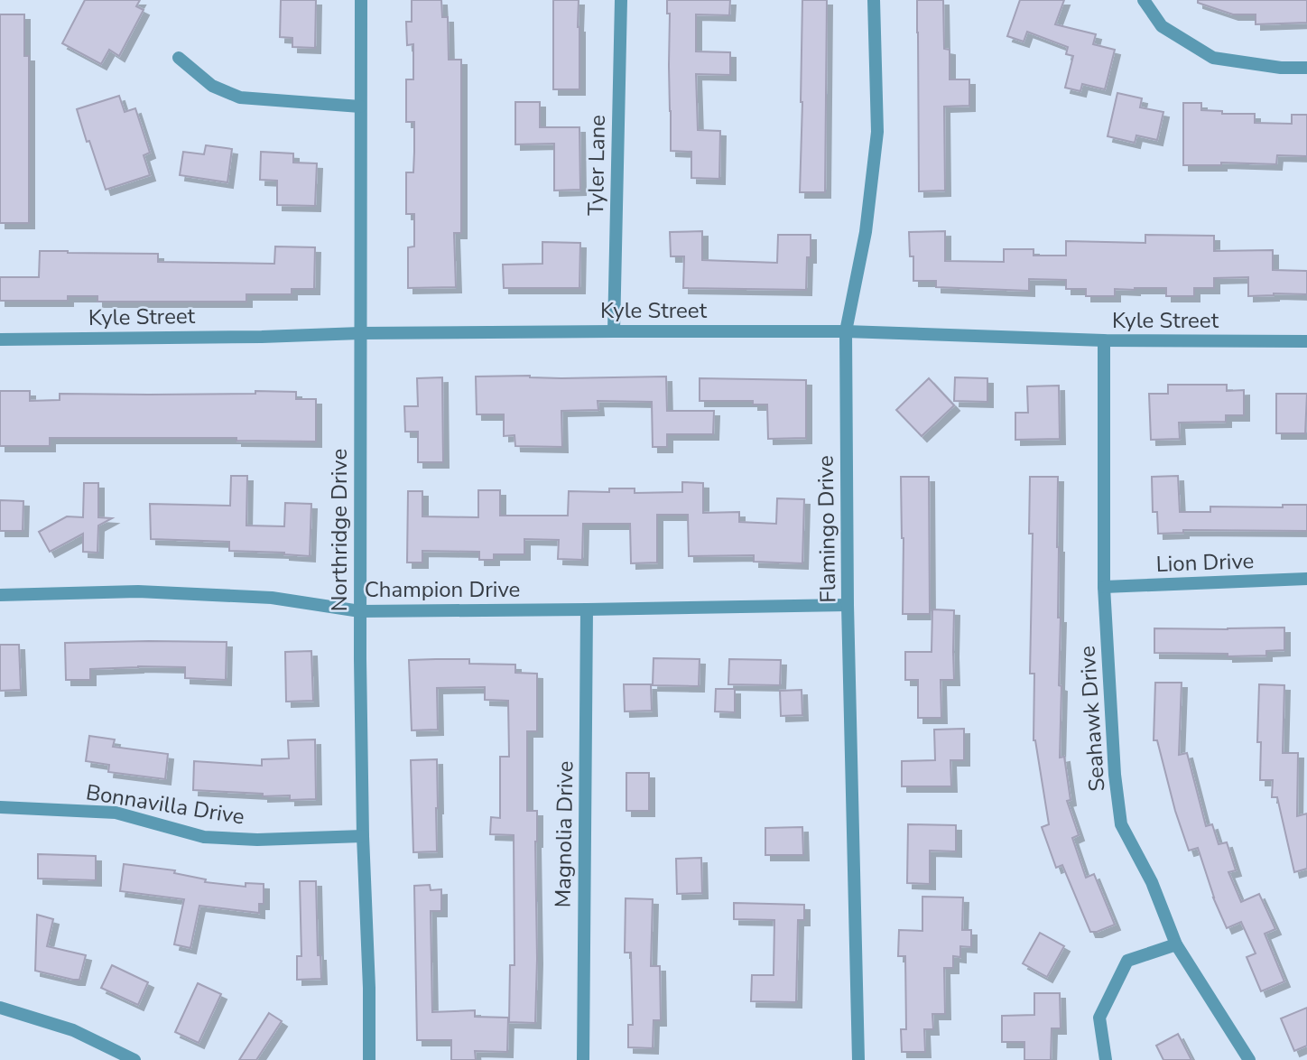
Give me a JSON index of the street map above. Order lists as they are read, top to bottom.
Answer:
{
  "streets": {
    "street": [
      "Tyler Lane",
      "Kyle Street",
      "Flamingo Drive",
      "Northridge Drive",
      "Lion Drive",
      "Champion Drive",
      "Seahawk Drive",
      "Bonnavilla Drive",
      "Magnolia Drive"
    ]
  },
  "crossings": [
    ["Tyler Lane", "Kyle Street"],
    ["Kyle Street", "Flamingo Drive"],
    ["Kyle Street", "Northridge Drive"],
    ["Kyle Street", "Seahawk Drive"],
    ["Flamingo Drive", "Champion Drive"],
    ["Northridge Drive", "Champion Drive"],
    ["Northridge Drive", "Bonnavilla Drive"],
    ["Lion Drive", "Seahawk Drive"],
    ["Champion Drive", "Magnolia Drive"]
  ]
}
